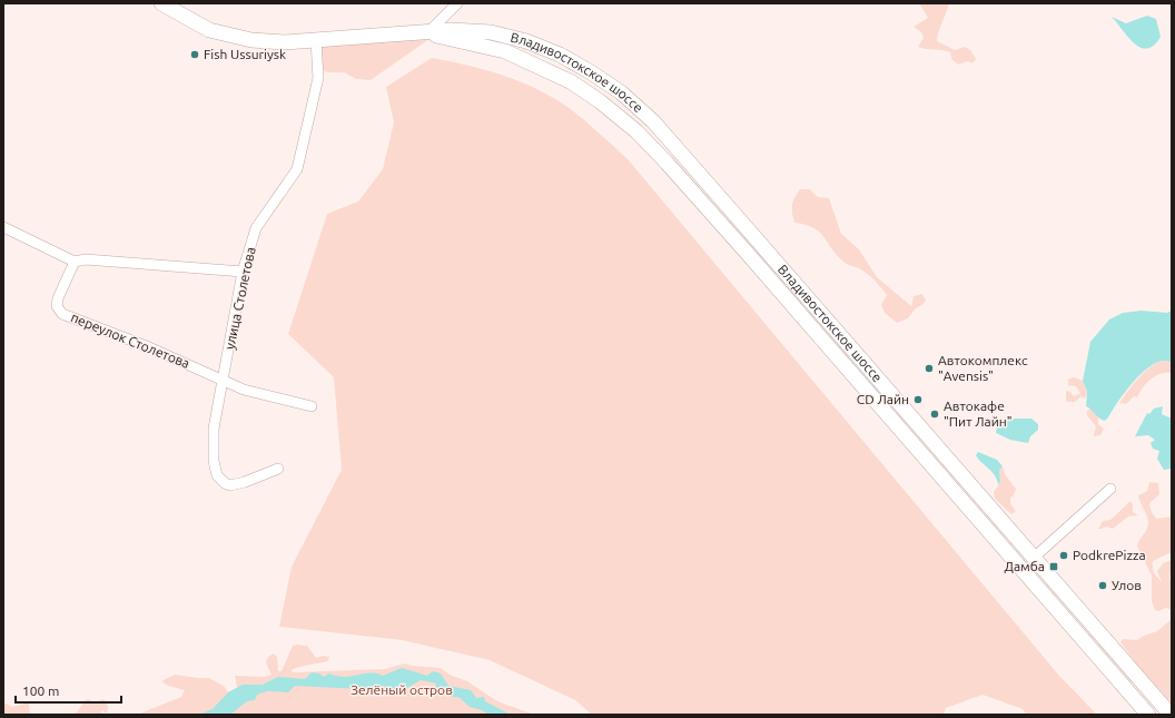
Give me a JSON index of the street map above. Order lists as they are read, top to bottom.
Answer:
{
  "streets": {
    "highway": ["Владивостокское шоссе"],
    "street": ["улица Столетова", "переулок Столетова"]
  },
  "crossings": [
    ["Владивостокское шоссе", "улица Столетова"],
    ["улица Столетова", "переулок Столетова"]
  ],
  "parks": ["Зелёный остров"],
  "places": {
    "other": [
      "Fish Ussuriysk",
      "Автокомплекс \"Avensis\"",
      "CD Лайн",
      "Автокафе \"Пит Лайн\"",
      "PodkrePizza",
      "Улов"
    ],
    "transit": ["Дамба"]
  },
  "scale_bar": "100 m"
}
